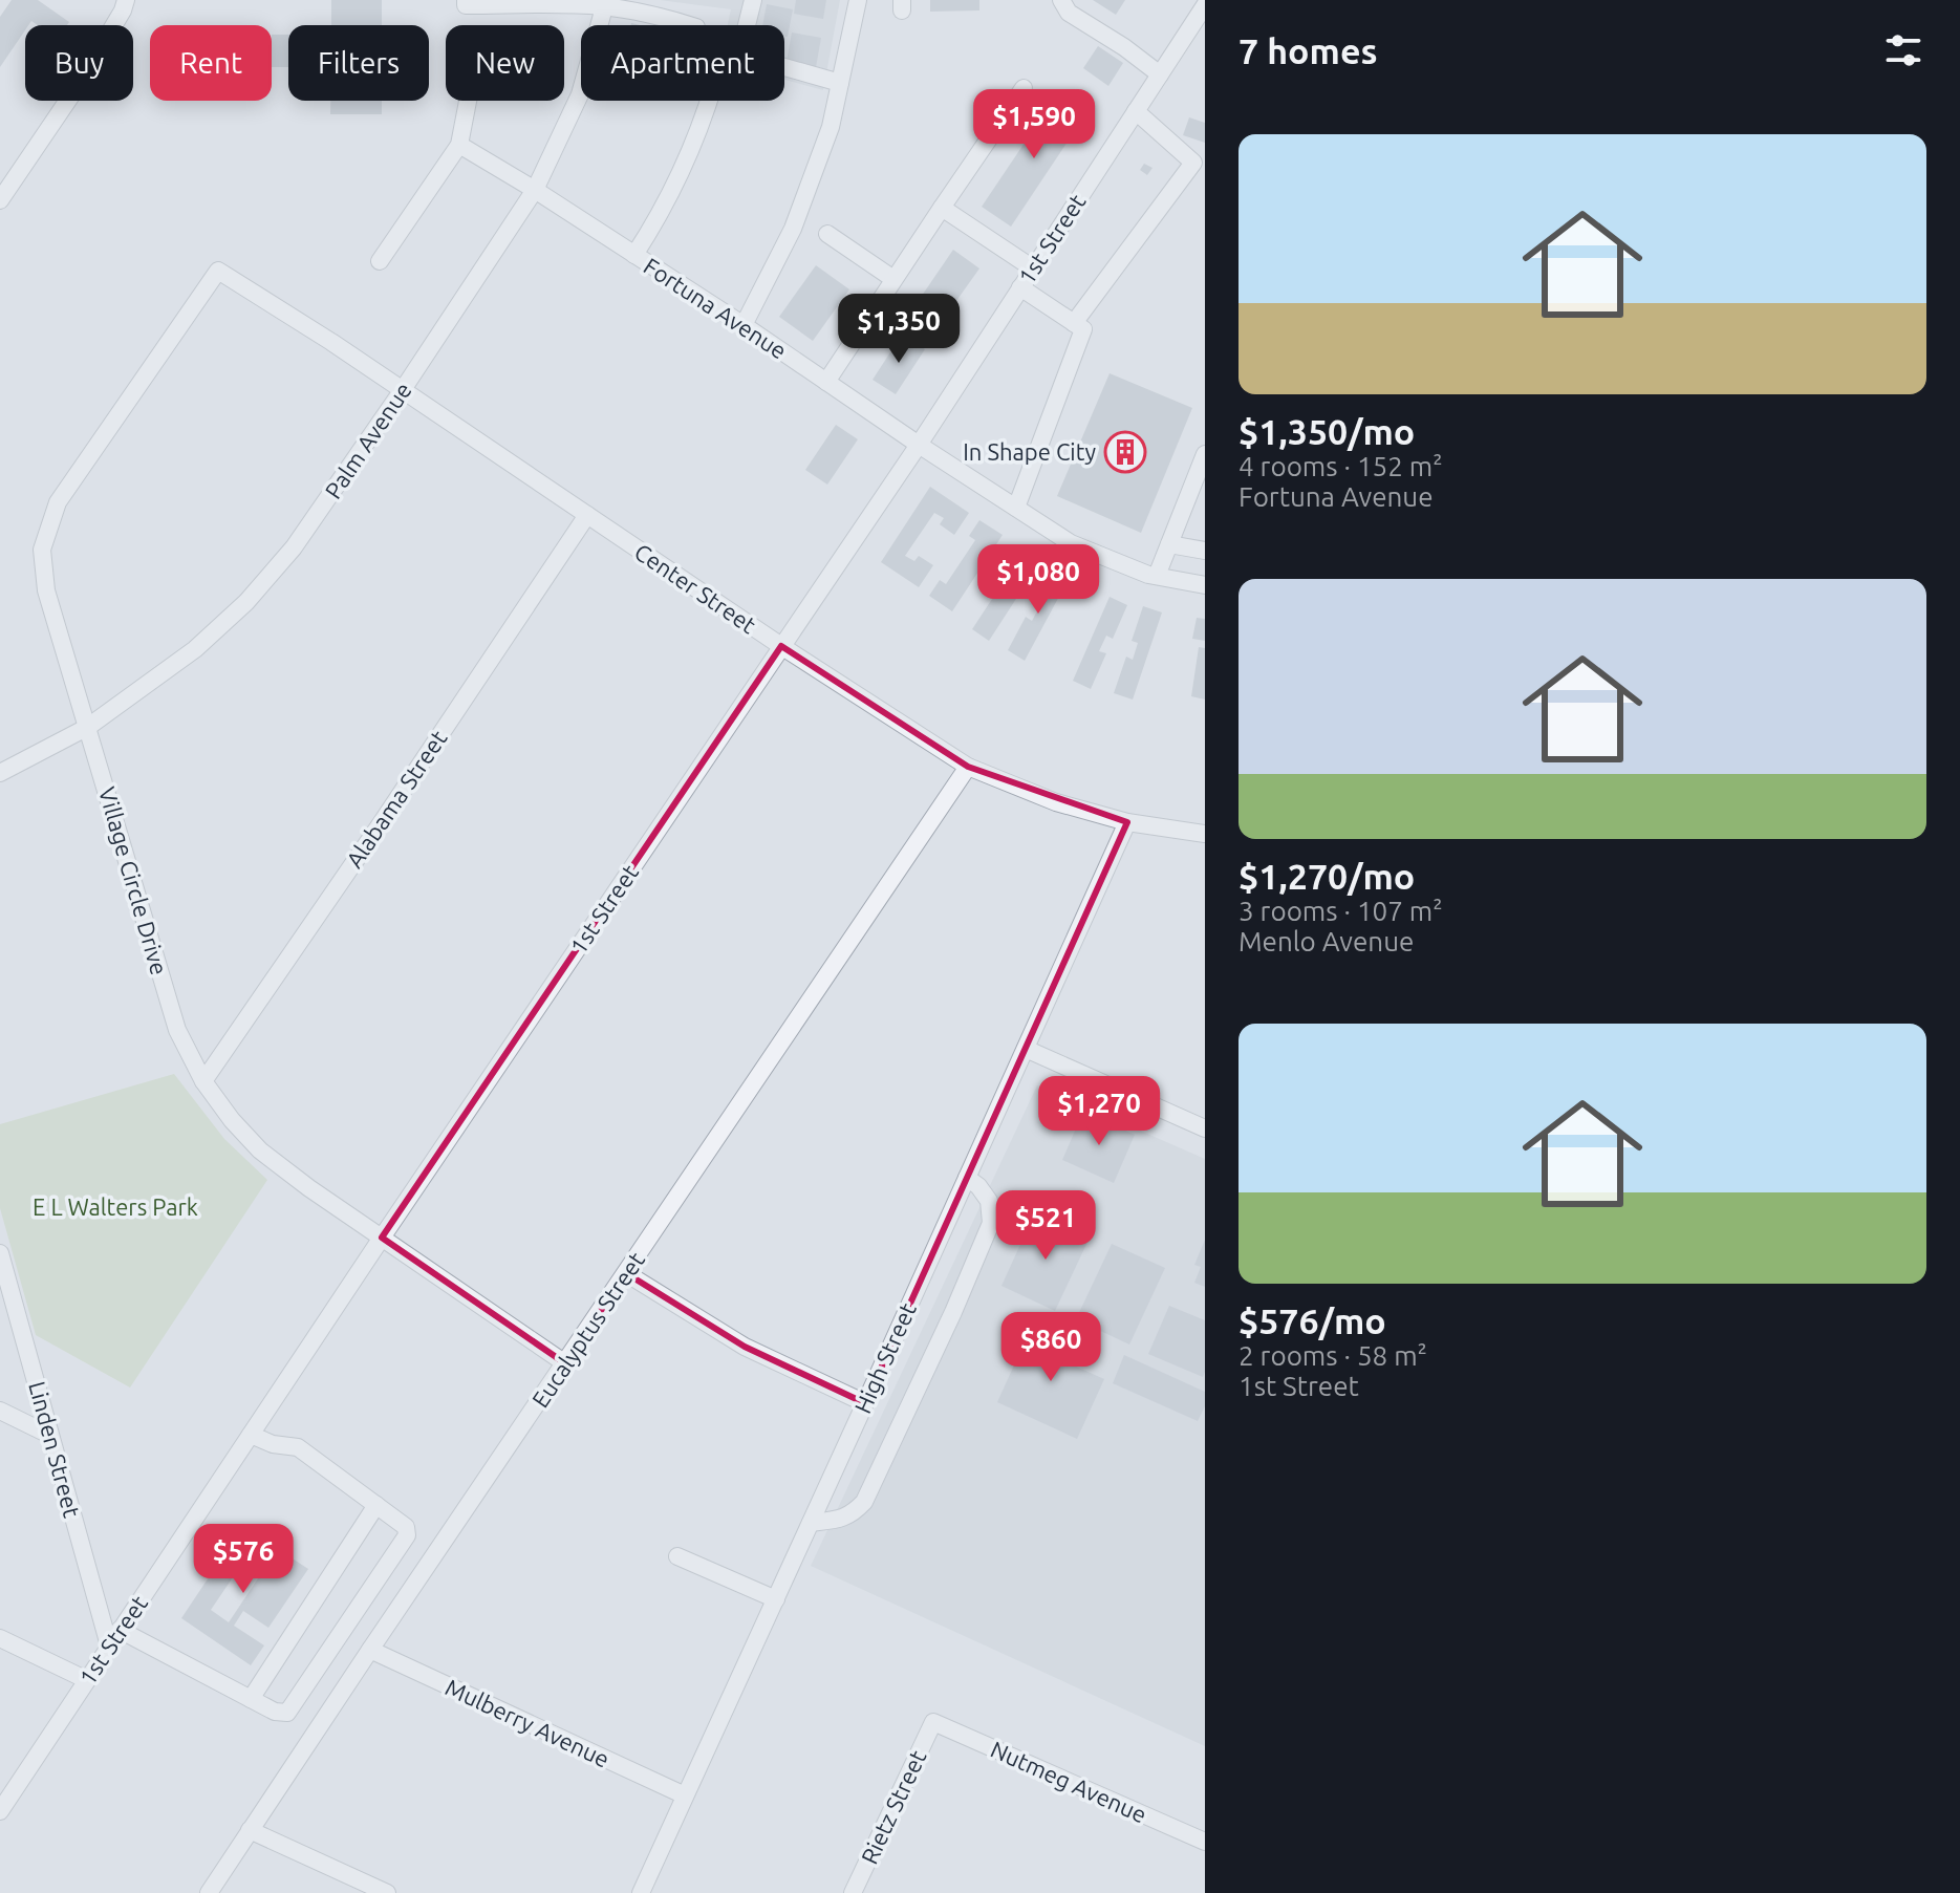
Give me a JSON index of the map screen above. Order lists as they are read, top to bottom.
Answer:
{
  "streets": {
    "street": [
      "1st Street",
      "Fortuna Avenue",
      "Palm Avenue",
      "Center Street",
      "Alabama Street",
      "Village Circle Drive",
      "Eucalyptus Street",
      "High Street",
      "Linden Street",
      "Mulberry Avenue",
      "Nutmeg Avenue",
      "Rietz Street"
    ]
  },
  "crossings": [
    ["1st Street", "Fortuna Avenue"],
    ["1st Street", "Center Street"],
    ["1st Street", "Village Circle Drive"],
    ["1st Street", "Linden Street"],
    ["Fortuna Avenue", "Palm Avenue"],
    ["Palm Avenue", "Center Street"],
    ["Palm Avenue", "Village Circle Drive"],
    ["Center Street", "Alabama Street"],
    ["Center Street", "Village Circle Drive"],
    ["Center Street", "Eucalyptus Street"],
    ["Center Street", "High Street"],
    ["Alabama Street", "Village Circle Drive"],
    ["Village Circle Drive", "Eucalyptus Street"],
    ["Eucalyptus Street", "Mulberry Avenue"],
    ["High Street", "Mulberry Avenue"],
    ["Nutmeg Avenue", "Rietz Street"]
  ],
  "parks": ["E L Walters Park"],
  "places": {
    "building": ["In Shape City"]
  },
  "page": {
    "heading": "7 homes",
    "chip": [
      "Buy",
      "Rent",
      "Filters",
      "New",
      "Apartment"
    ],
    "price": [
      "$1,590",
      "$1,350",
      "$1,080",
      "$1,270",
      "$521",
      "$860",
      "$576"
    ],
    "list": [
      {
        "name": "$1,350/mo",
        "note": "4 rooms · 152 m² · Fortuna Avenue"
      },
      {
        "name": "$1,270/mo",
        "note": "3 rooms · 107 m² · Menlo Avenue"
      },
      {
        "name": "$576/mo",
        "note": "2 rooms · 58 m² · 1st Street"
      }
    ]
  }
}
